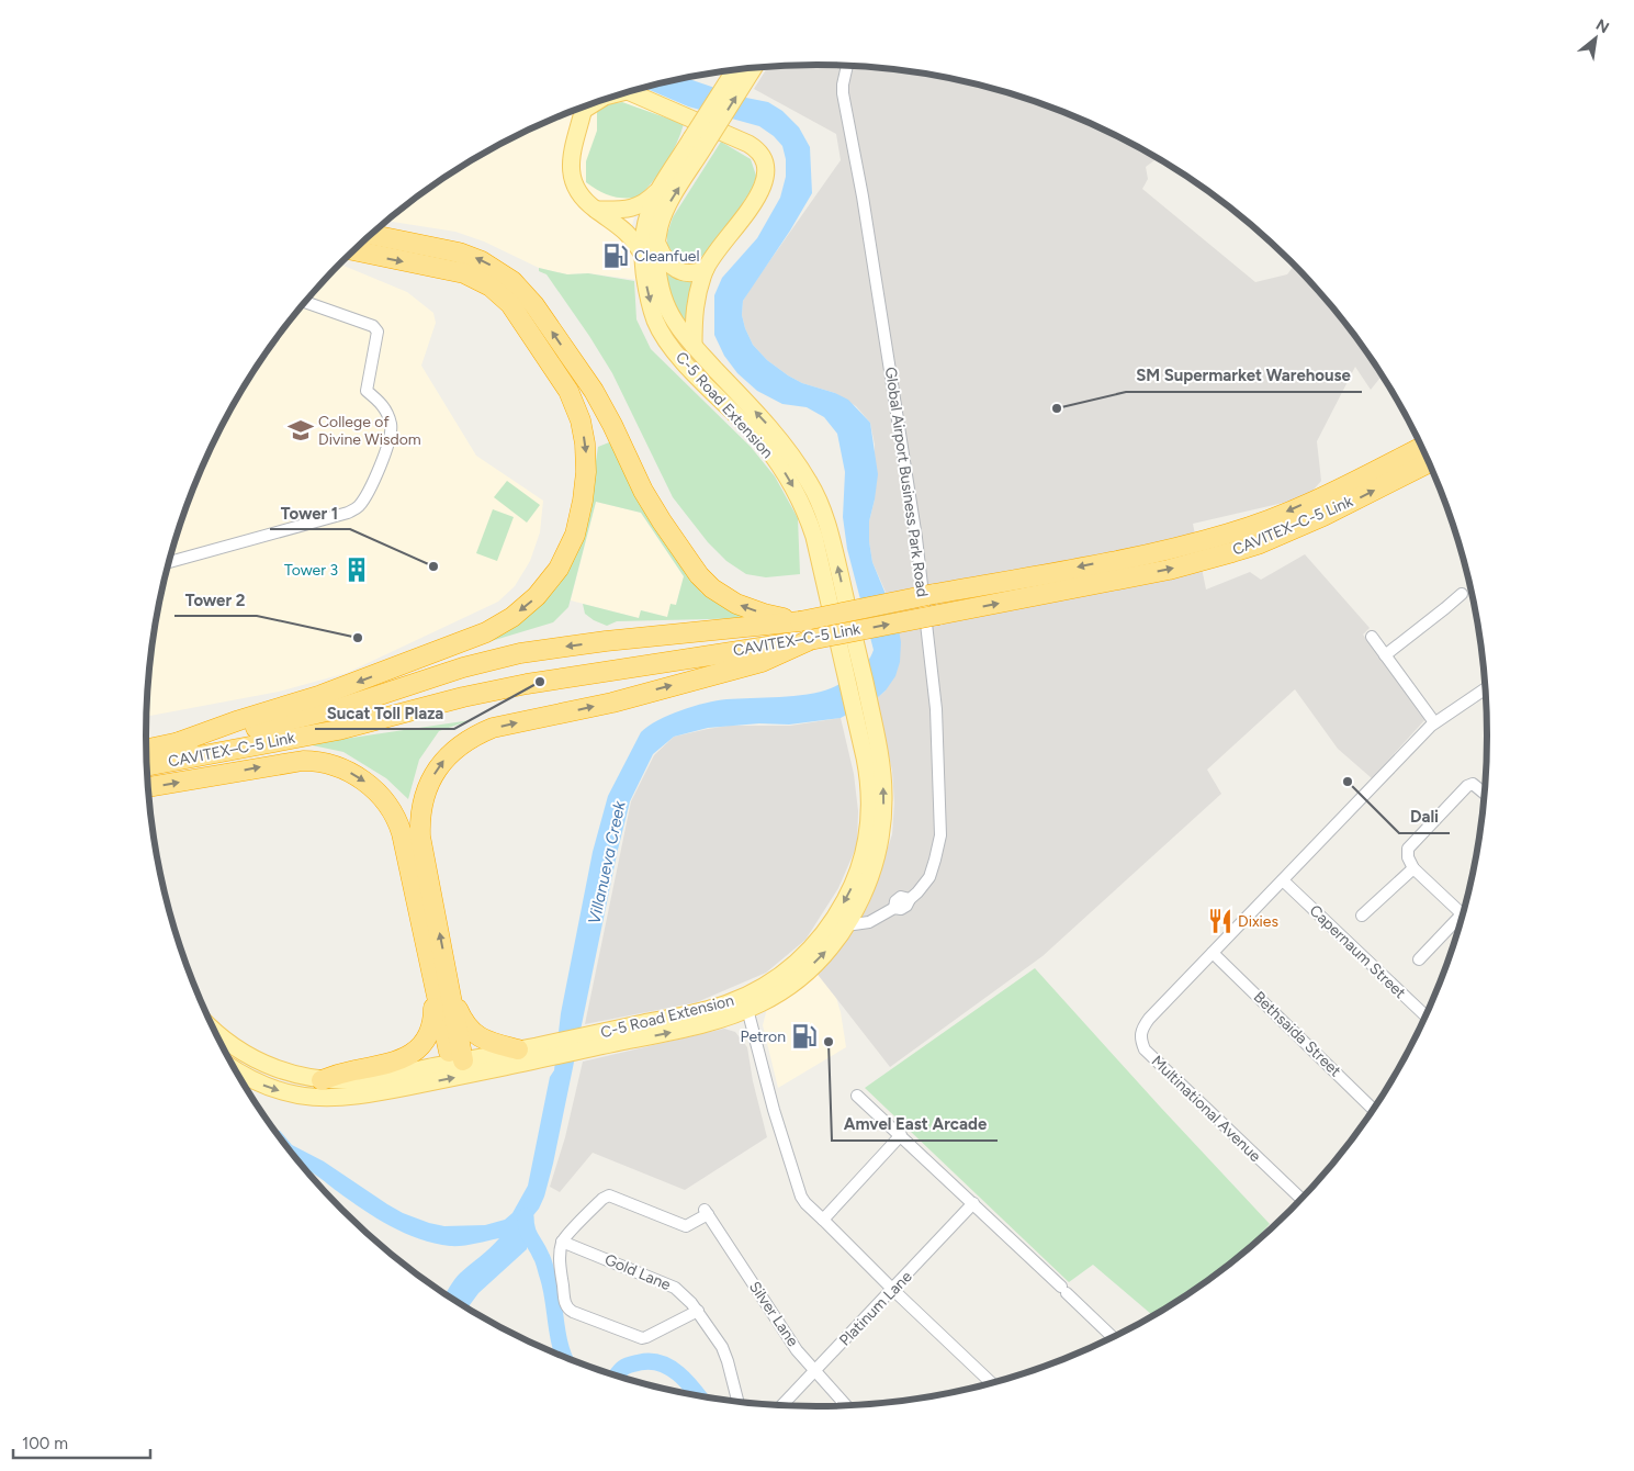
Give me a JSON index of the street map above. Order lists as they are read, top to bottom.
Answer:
{
  "streets": {
    "highway": ["CAVITEX–C-5 Link"],
    "main road": ["C-5 Road Extension"],
    "street": [
      "Global Airport Business Park Road",
      "Capernaum Street",
      "Bethsaida Street",
      "Multinational Avenue",
      "Gold Lane",
      "Platinum Lane",
      "Silver Lane"
    ]
  },
  "crossings": [
    ["C-5 Road Extension", "Global Airport Business Park Road"],
    ["Capernaum Street", "Multinational Avenue"],
    ["Bethsaida Street", "Multinational Avenue"],
    ["Gold Lane", "Silver Lane"],
    ["Platinum Lane", "Silver Lane"]
  ],
  "water": ["Villanueva Creek"],
  "places": {
    "fuel station": ["Cleanfuel", "Petron"],
    "other": [
      "SM Supermarket Warehouse",
      "Tower 1",
      "Tower 2",
      "Sucat Toll Plaza",
      "Dali",
      "Amvel East Arcade"
    ],
    "school or university": ["College of Divine Wisdom"],
    "building": ["Tower 3"],
    "restaurant": ["Dixies"]
  },
  "scale_bar": "100 m",
  "north": "top right"
}
